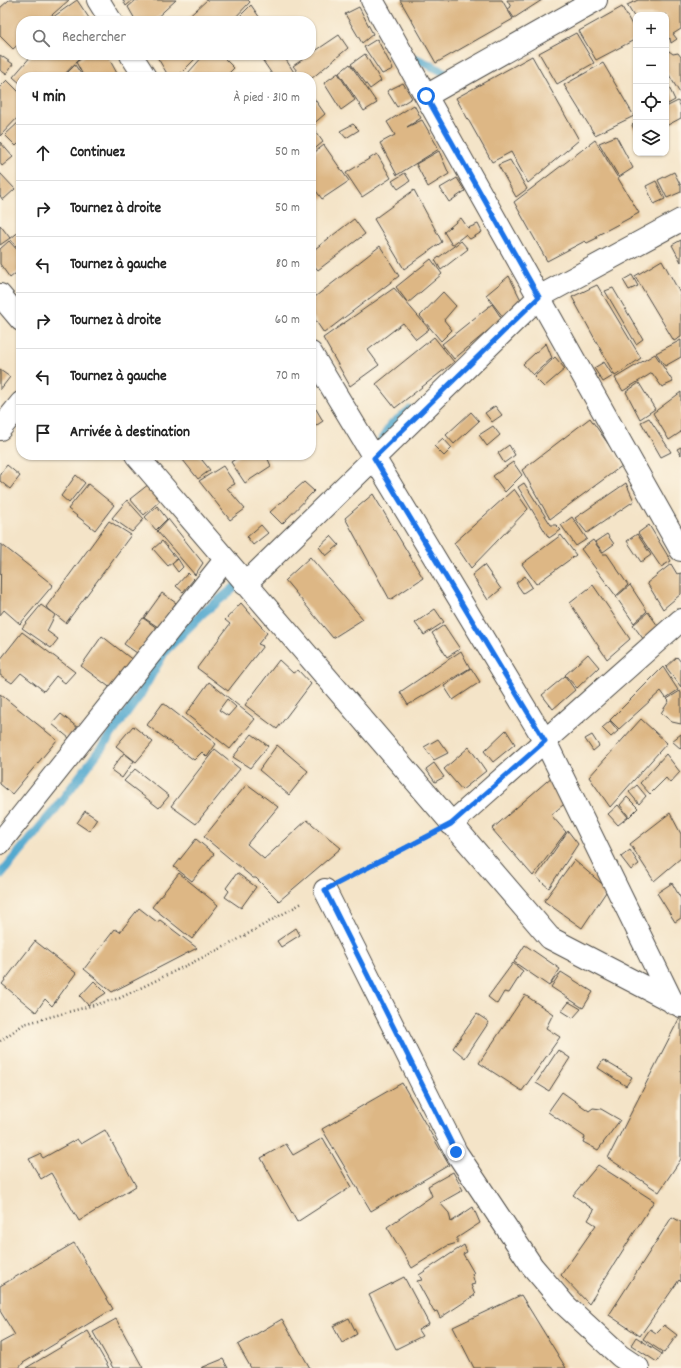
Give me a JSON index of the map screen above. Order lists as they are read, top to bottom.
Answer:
{
  "page": {
    "map_buttons": ["+", "−"],
    "search": "Rechercher",
    "heading": ["4 min", "À pied · 310 m"],
    "list": [
      ["Continuez", "50 m"],
      ["Tournez à droite", "50 m"],
      ["Tournez à gauche", "80 m"],
      ["Tournez à droite", "60 m"],
      ["Tournez à gauche", "70 m"],
      "Arrivée à destination"
    ]
  }
}
